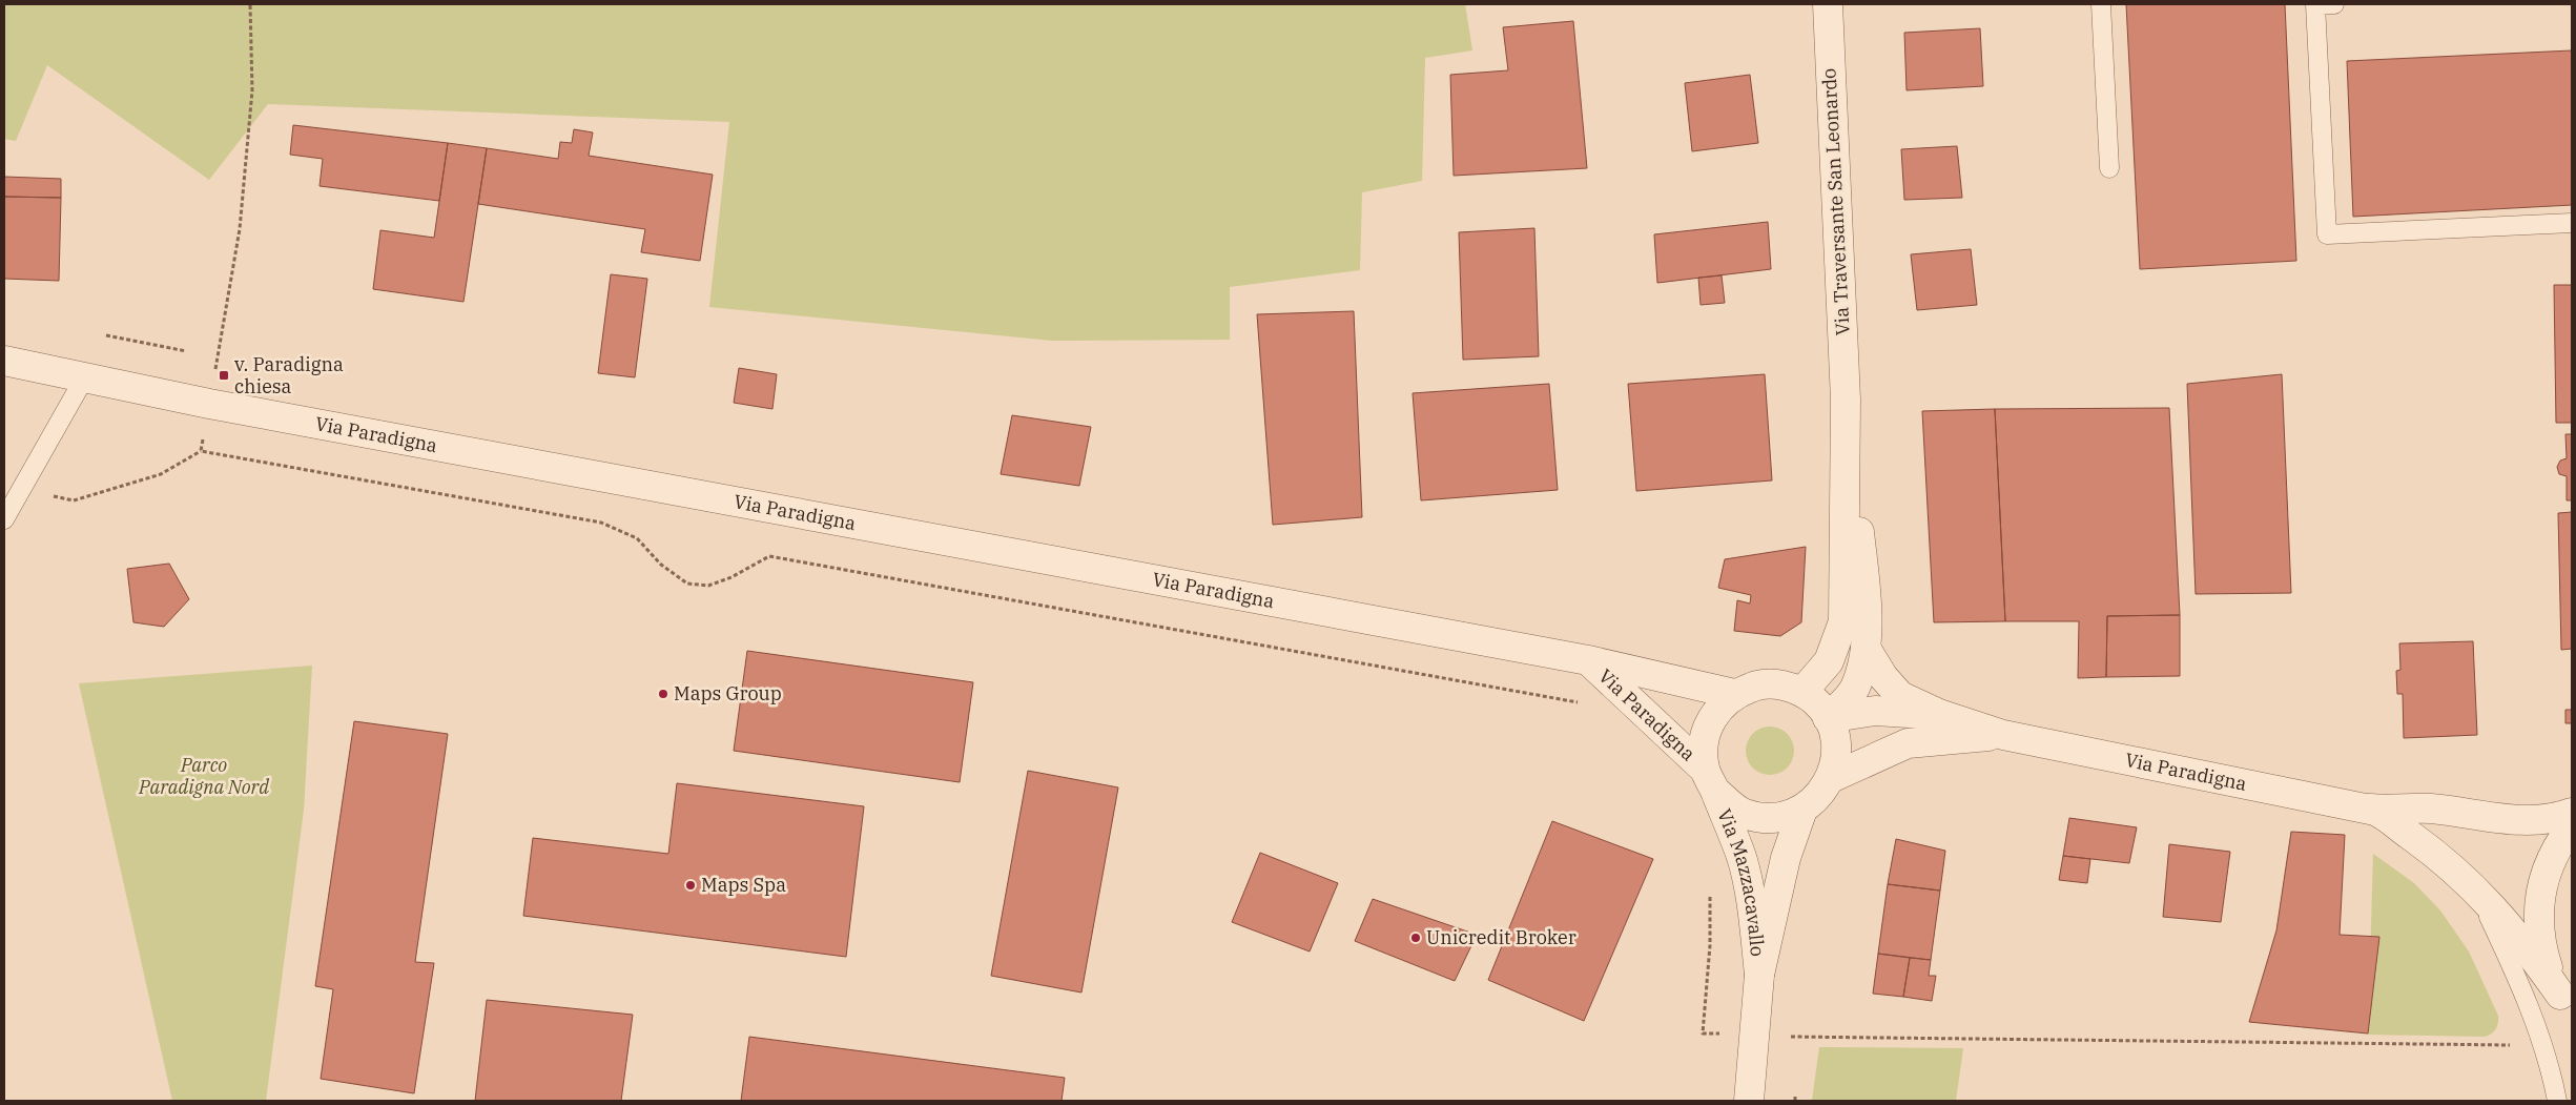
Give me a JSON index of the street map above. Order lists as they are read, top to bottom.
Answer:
{
  "streets": {
    "street": ["Via Traversante San Leonardo", "Via Paradigna", "Via Mazzacavallo"]
  },
  "crossings": [
    ["Via Traversante San Leonardo", "Via Paradigna"],
    ["Via Traversante San Leonardo", "Via Mazzacavallo"],
    ["Via Paradigna", "Via Mazzacavallo"]
  ],
  "parks": ["Parco Paradigna Nord"],
  "places": {
    "transit": ["v. Paradigna chiesa"],
    "other": ["Maps Group", "Maps Spa", "Unicredit Broker"]
  }
}
